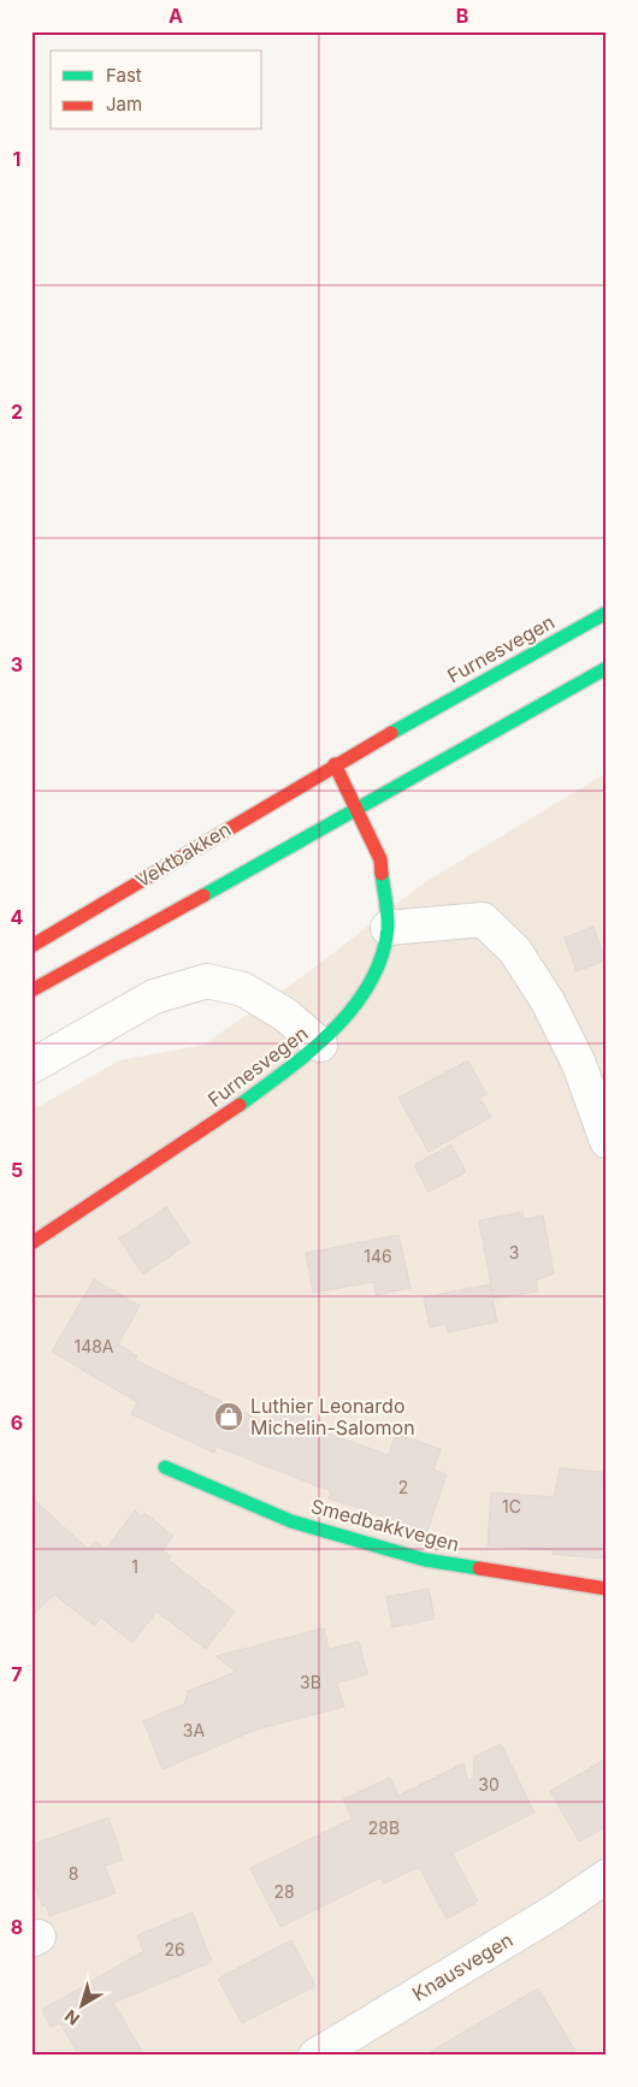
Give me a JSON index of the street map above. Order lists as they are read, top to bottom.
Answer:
{
  "streets": {
    "main road": ["Furnesvegen", "Vektbakken", "Smedbakkvegen"],
    "street": ["Knausvegen"]
  },
  "crossings": [
    ["Furnesvegen", "Vektbakken"]
  ],
  "places": {
    "shop": ["Luthier Leonardo Michelin-Salomon"]
  },
  "house_numbers": [
    "3",
    "146",
    "148A",
    "2",
    "1C",
    "1",
    "3B",
    "3A",
    "30",
    "28B",
    "8",
    "28",
    "26"
  ],
  "legend": ["Fast", "Jam"],
  "north": "bottom left",
  "grid": {
    "columns": ["A", "B"],
    "rows": [
      "1",
      "2",
      "3",
      "4",
      "5",
      "6",
      "7",
      "8"
    ]
  }
}
